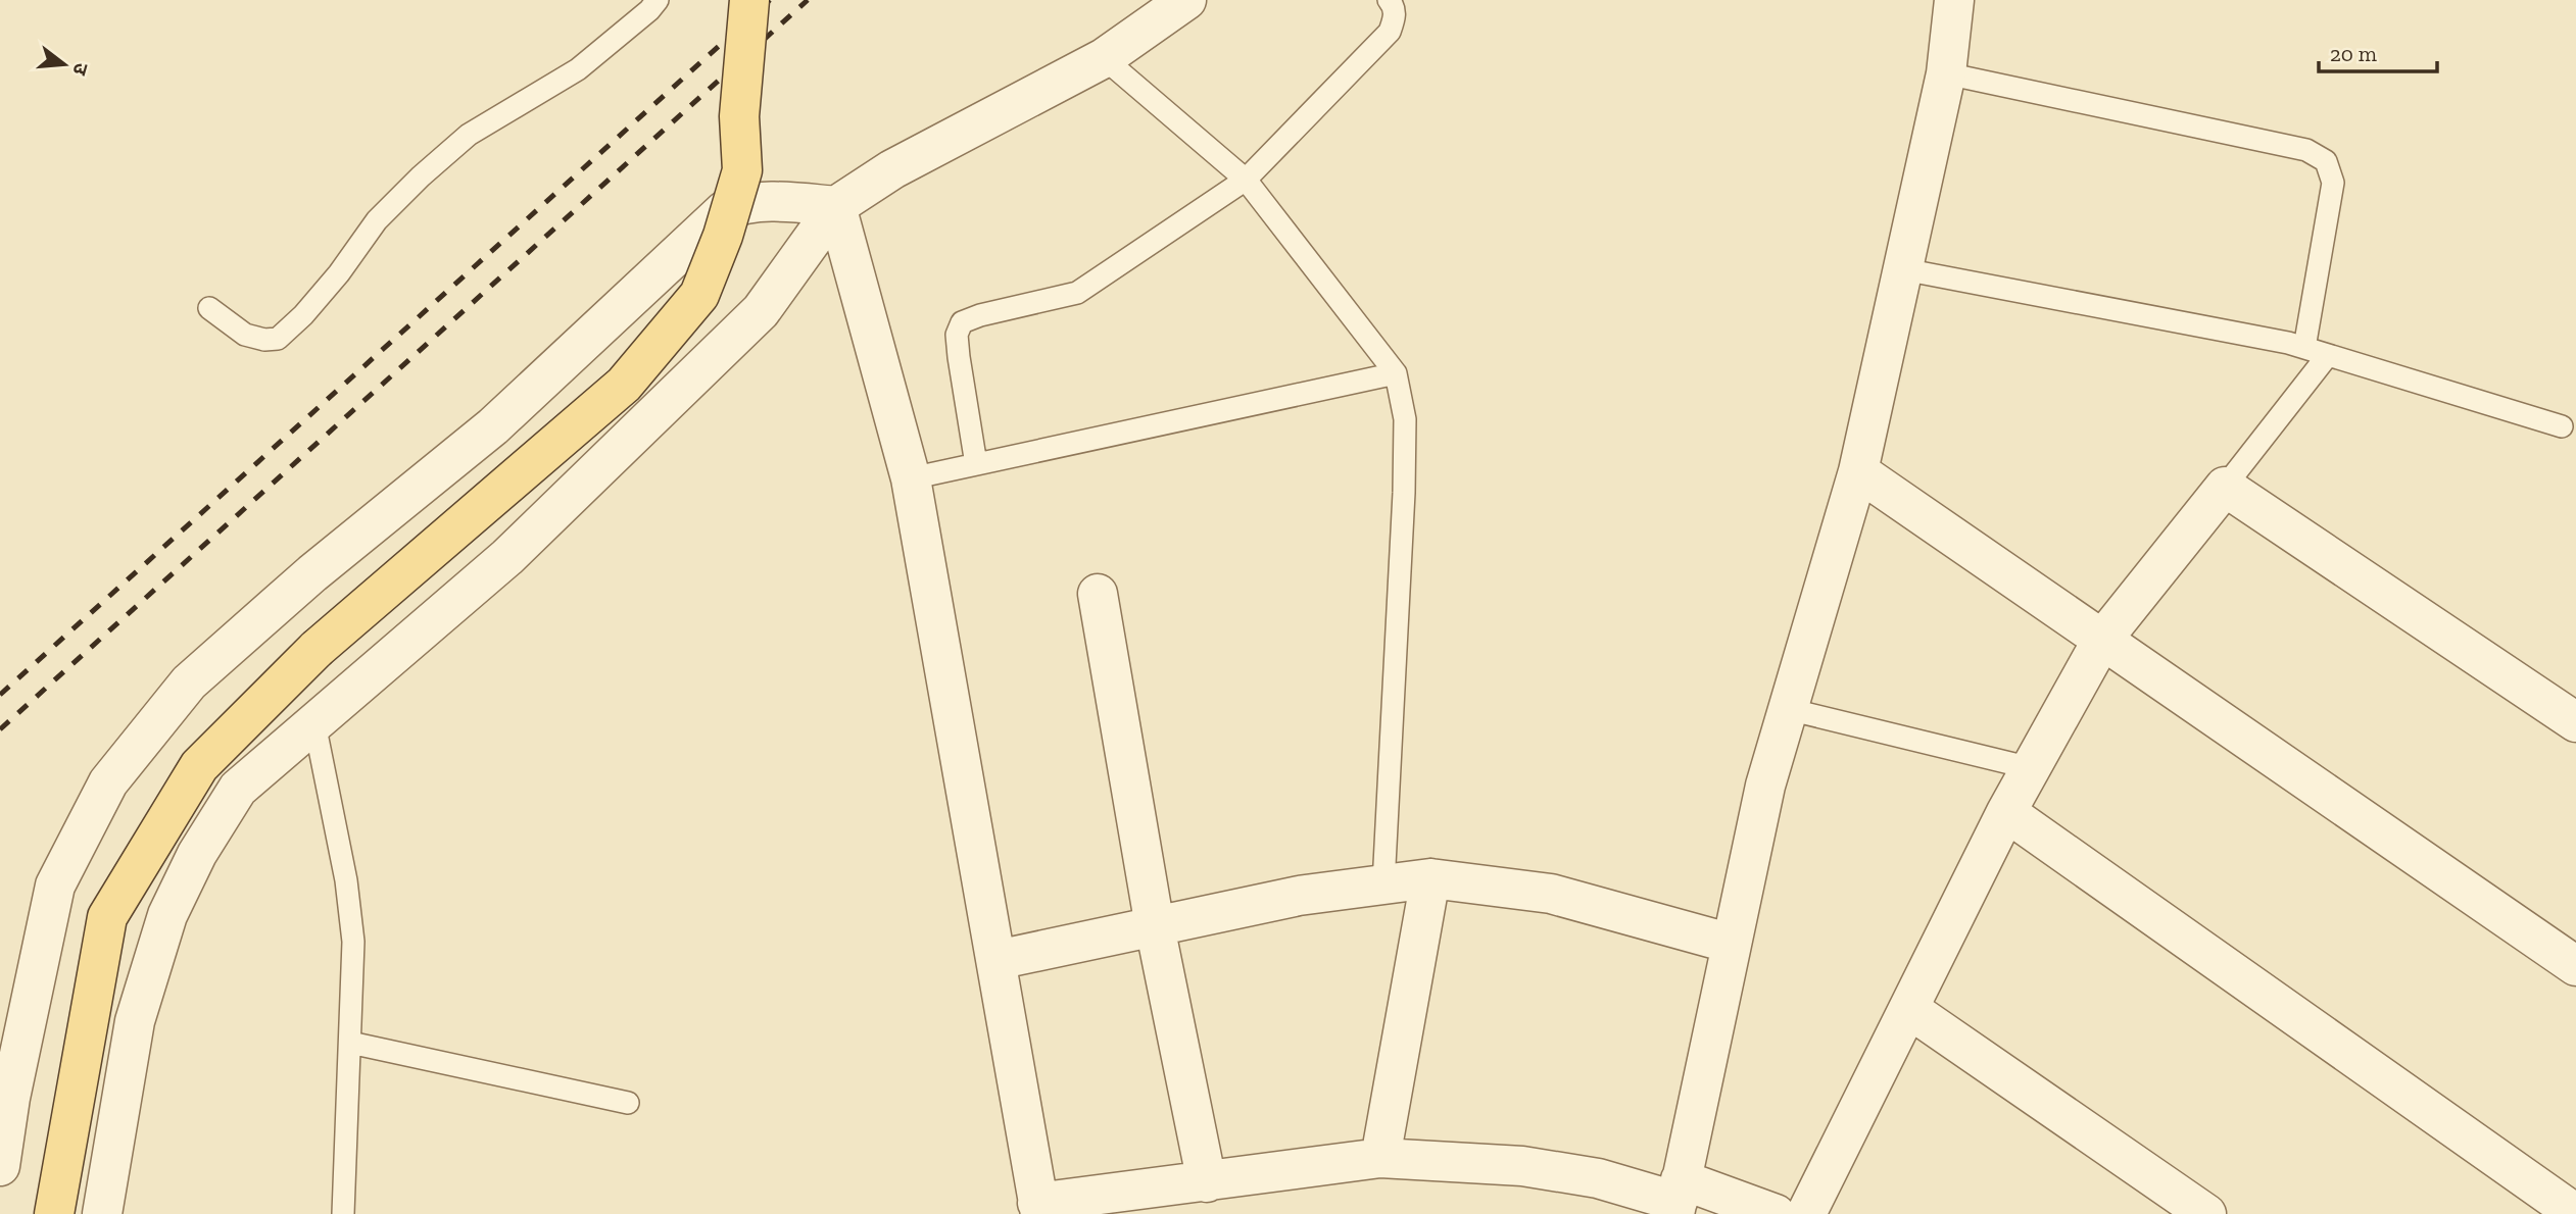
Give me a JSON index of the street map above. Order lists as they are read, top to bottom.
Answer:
{
  "scale_bar": "20 m",
  "north": "right"
}
